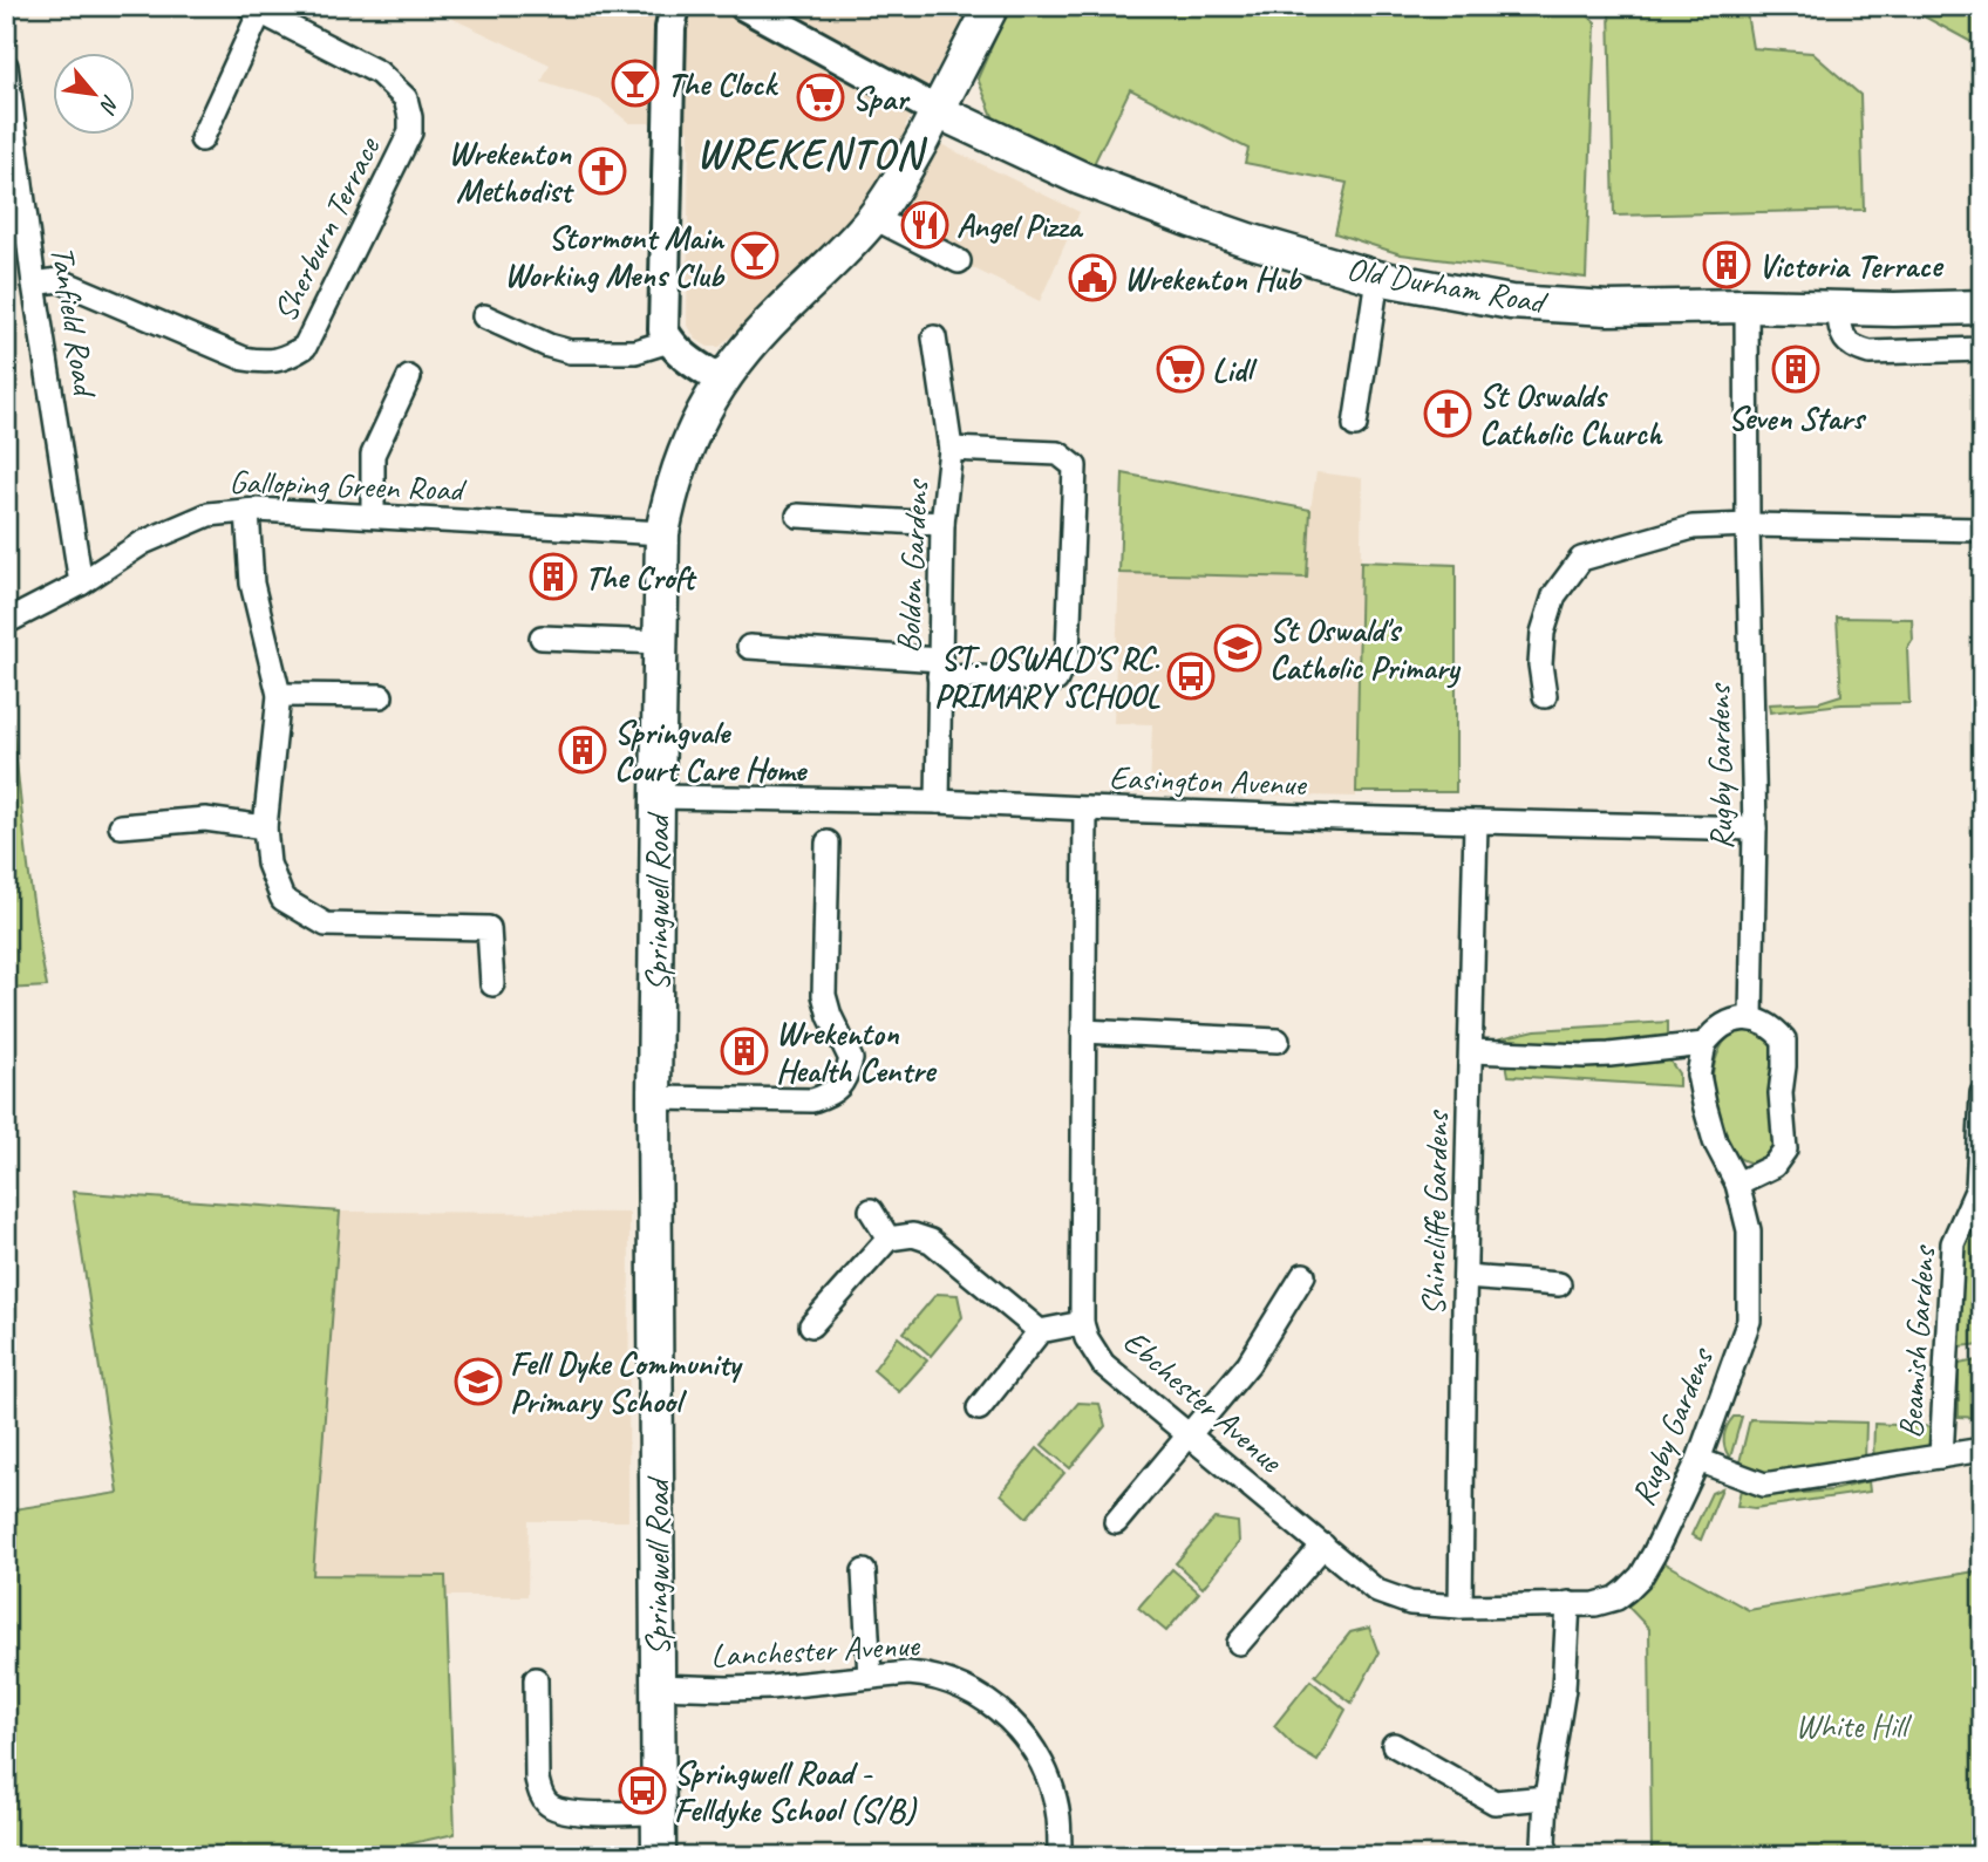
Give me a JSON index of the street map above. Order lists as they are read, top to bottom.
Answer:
{
  "streets": {
    "main road": ["Old Durham Road", "Springwell Road"],
    "street": [
      "Sherburn Terrace",
      "Tanfield Road",
      "Galloping Green Road",
      "Boldon Gardens",
      "Rugby Gardens",
      "Easington Avenue",
      "Shincliffe Gardens",
      "Beamish Gardens",
      "Ebchester Avenue",
      "Lanchester Avenue"
    ]
  },
  "crossings": [
    ["Sherburn Terrace", "Tanfield Road"],
    ["Old Durham Road", "Rugby Gardens"],
    ["Old Durham Road", "Springwell Road"],
    ["Tanfield Road", "Galloping Green Road"],
    ["Galloping Green Road", "Springwell Road"],
    ["Boldon Gardens", "Easington Avenue"],
    ["Rugby Gardens", "Easington Avenue"],
    ["Rugby Gardens", "Beamish Gardens"],
    ["Rugby Gardens", "Ebchester Avenue"],
    ["Easington Avenue", "Springwell Road"],
    ["Easington Avenue", "Shincliffe Gardens"],
    ["Easington Avenue", "Ebchester Avenue"],
    ["Springwell Road", "Lanchester Avenue"],
    ["Shincliffe Gardens", "Ebchester Avenue"]
  ],
  "districts": ["WREKENTON"],
  "parks": ["White Hill"],
  "places": {
    "bar": ["The Clock", "Stormont Main Working Mens Club"],
    "supermarket": ["Spar", "Lidl"],
    "church": ["Wrekenton Methodist", "St Oswalds Catholic Church"],
    "restaurant": ["Angel Pizza"],
    "building": [
      "Victoria Terrace",
      "Seven Stars",
      "The Croft",
      "Springvale Court Care Home",
      "Wrekenton Health Centre"
    ],
    "public building": ["Wrekenton Hub"],
    "school or university": ["St Oswald's Catholic Primary", "Fell Dyke Community Primary School"],
    "bus stop": ["ST. OSWALD'S RC. PRIMARY SCHOOL", "Springwell Road - Felldyke School (S/B)"]
  },
  "north": "bottom right"
}
